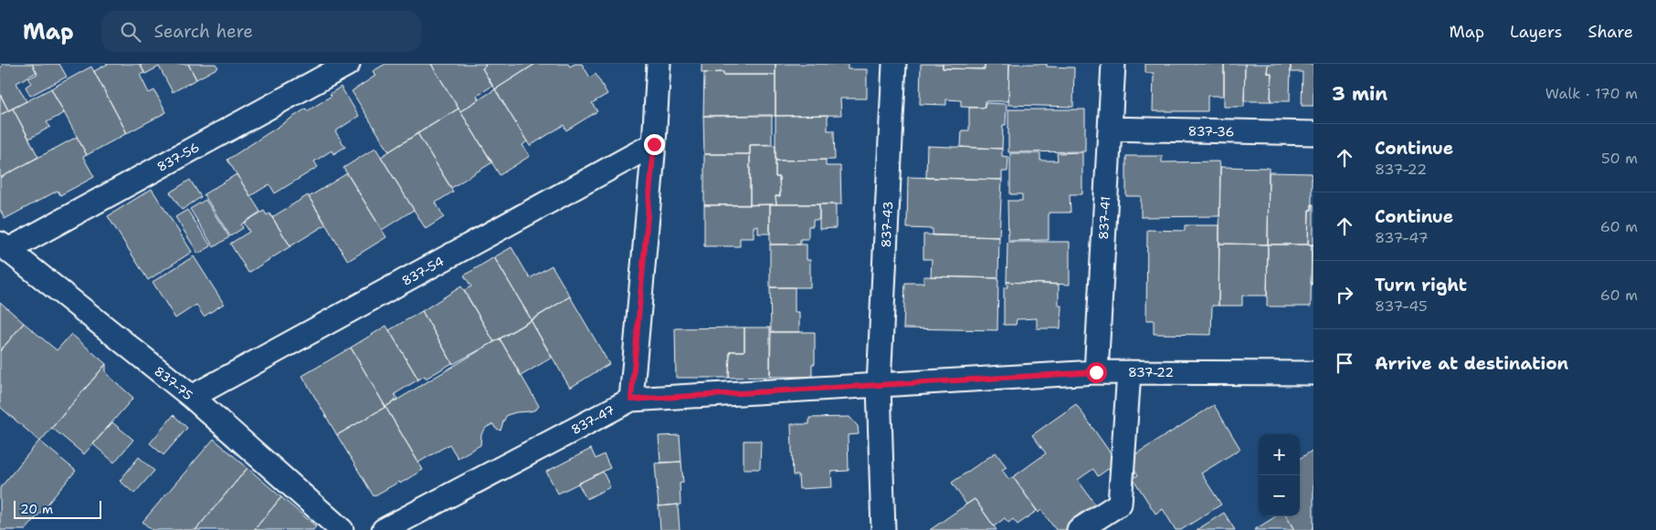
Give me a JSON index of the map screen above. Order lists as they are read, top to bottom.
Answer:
{
  "streets": {
    "street": [
      "837-36",
      "837-56",
      "837-41",
      "837-43",
      "837-54",
      "837-22",
      "837-75",
      "837-47"
    ]
  },
  "crossings": [
    ["837-36", "837-41"],
    ["837-56", "837-75"],
    ["837-41", "837-22"],
    ["837-43", "837-22"],
    ["837-43", "837-47"],
    ["837-54", "837-75"],
    ["837-22", "837-47"]
  ],
  "scale_bar": "20 m",
  "page": {
    "header": "Map",
    "search": "Search here",
    "nav": ["Map", "Layers", "Share"],
    "heading": ["3 min", "Walk · 170 m"],
    "list": [
      ["Continue", "837-22", "50 m"],
      ["Continue", "837-47", "60 m"],
      ["Turn right", "837-45", "60 m"],
      "Arrive at destination"
    ],
    "map_buttons": ["+", "−"],
    "scale": "20 m"
  }
}
